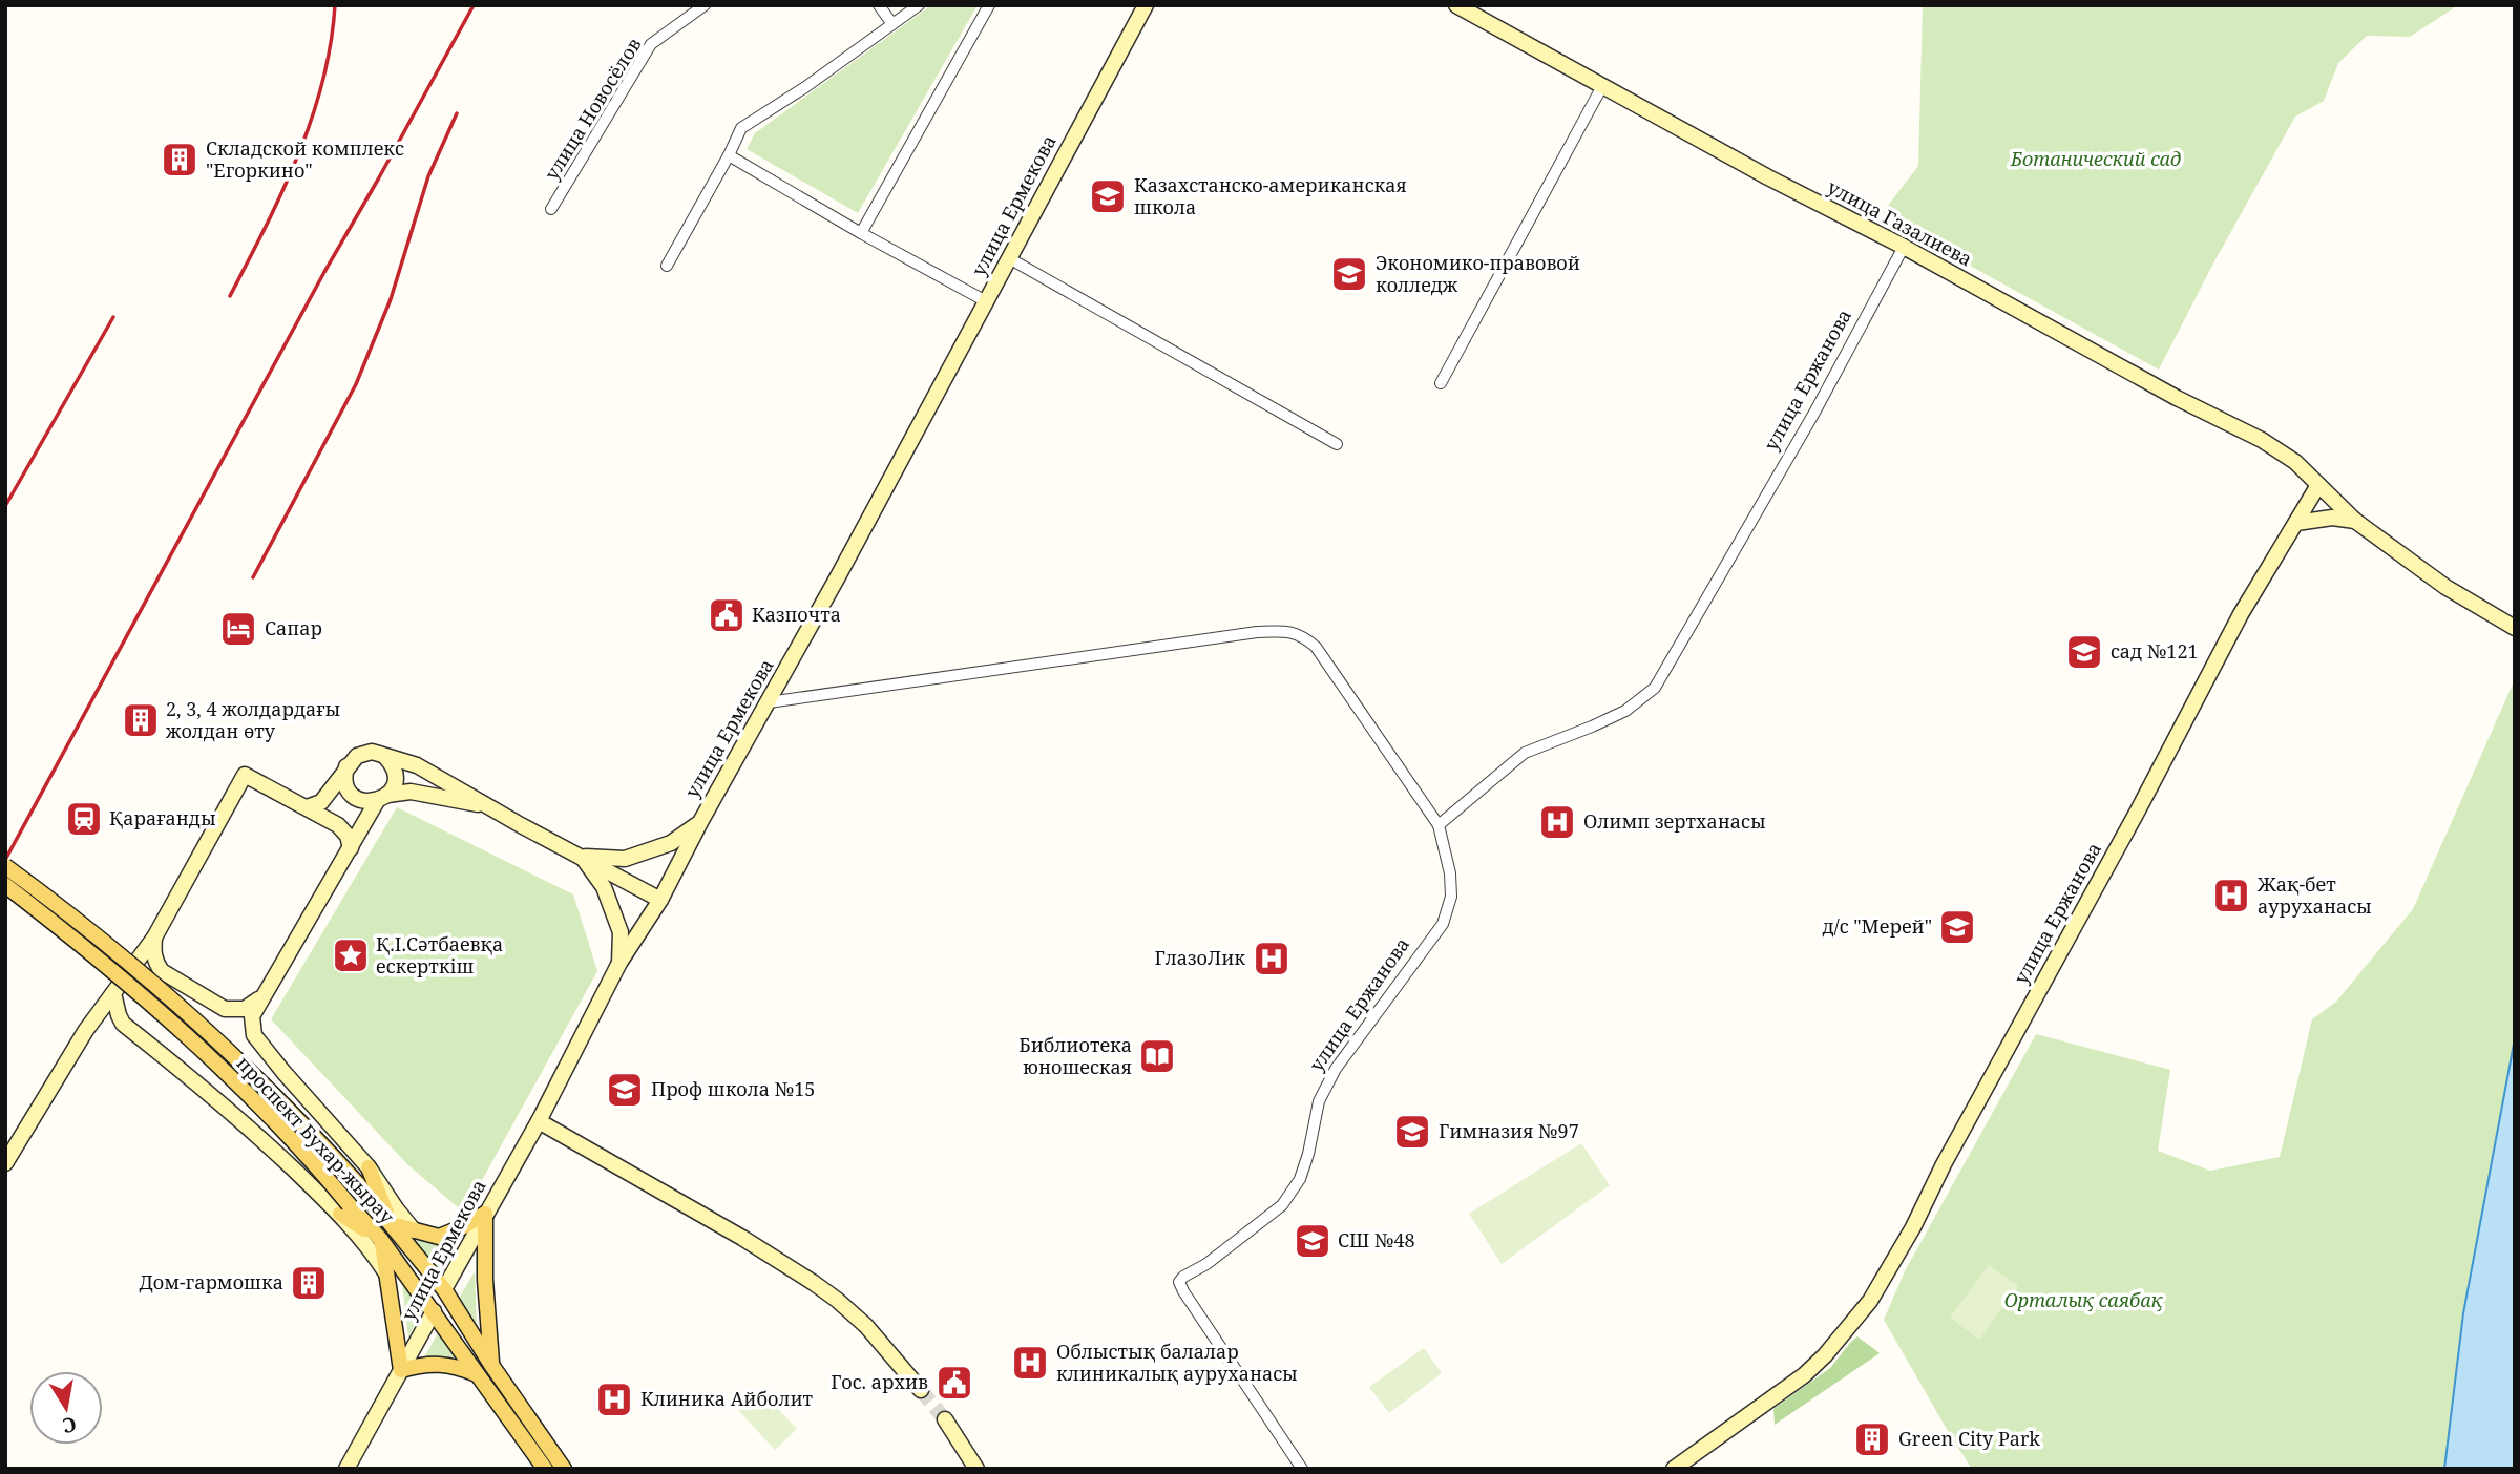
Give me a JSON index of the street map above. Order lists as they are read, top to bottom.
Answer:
{
  "streets": {
    "main road": [
      "улица Ермекова",
      "улица Газалиева",
      "улица Ержанова",
      "проспект Бухар-жырау"
    ],
    "street": ["улица Новосёлов"]
  },
  "crossings": [
    ["улица Ермекова", "улица Ержанова"],
    ["улица Ермекова", "проспект Бухар-жырау"],
    ["улица Газалиева", "улица Ержанова"]
  ],
  "parks": ["Ботанический сад", "Орталық саябақ"],
  "places": {
    "building": [
      "Складской комплекс \"Егоркино\"",
      "2, 3, 4 жолдардағы жолдан өту",
      "Дом-гармошка",
      "Green City Park"
    ],
    "school or university": [
      "Казахстанско-американская школа",
      "Экономико-правовой колледж",
      "сад №121",
      "д/с \"Мерей\"",
      "Проф школа №15",
      "Гимназия №97",
      "СШ №48"
    ],
    "public building": ["Казпочта", "Гос. архив"],
    "hotel": ["Сапар"],
    "station": ["Қарағанды"],
    "hospital": [
      "Олимп зертханасы",
      "Жақ-бет ауруханасы",
      "ГлазоЛик",
      "Облыстық балалар клиникалық ауруханасы",
      "Клиника Айболит"
    ],
    "place": ["Қ.І.Сәтбаевқа ескерткіш"],
    "library": ["Библиотека юношеская"]
  },
  "north": "bottom"
}
